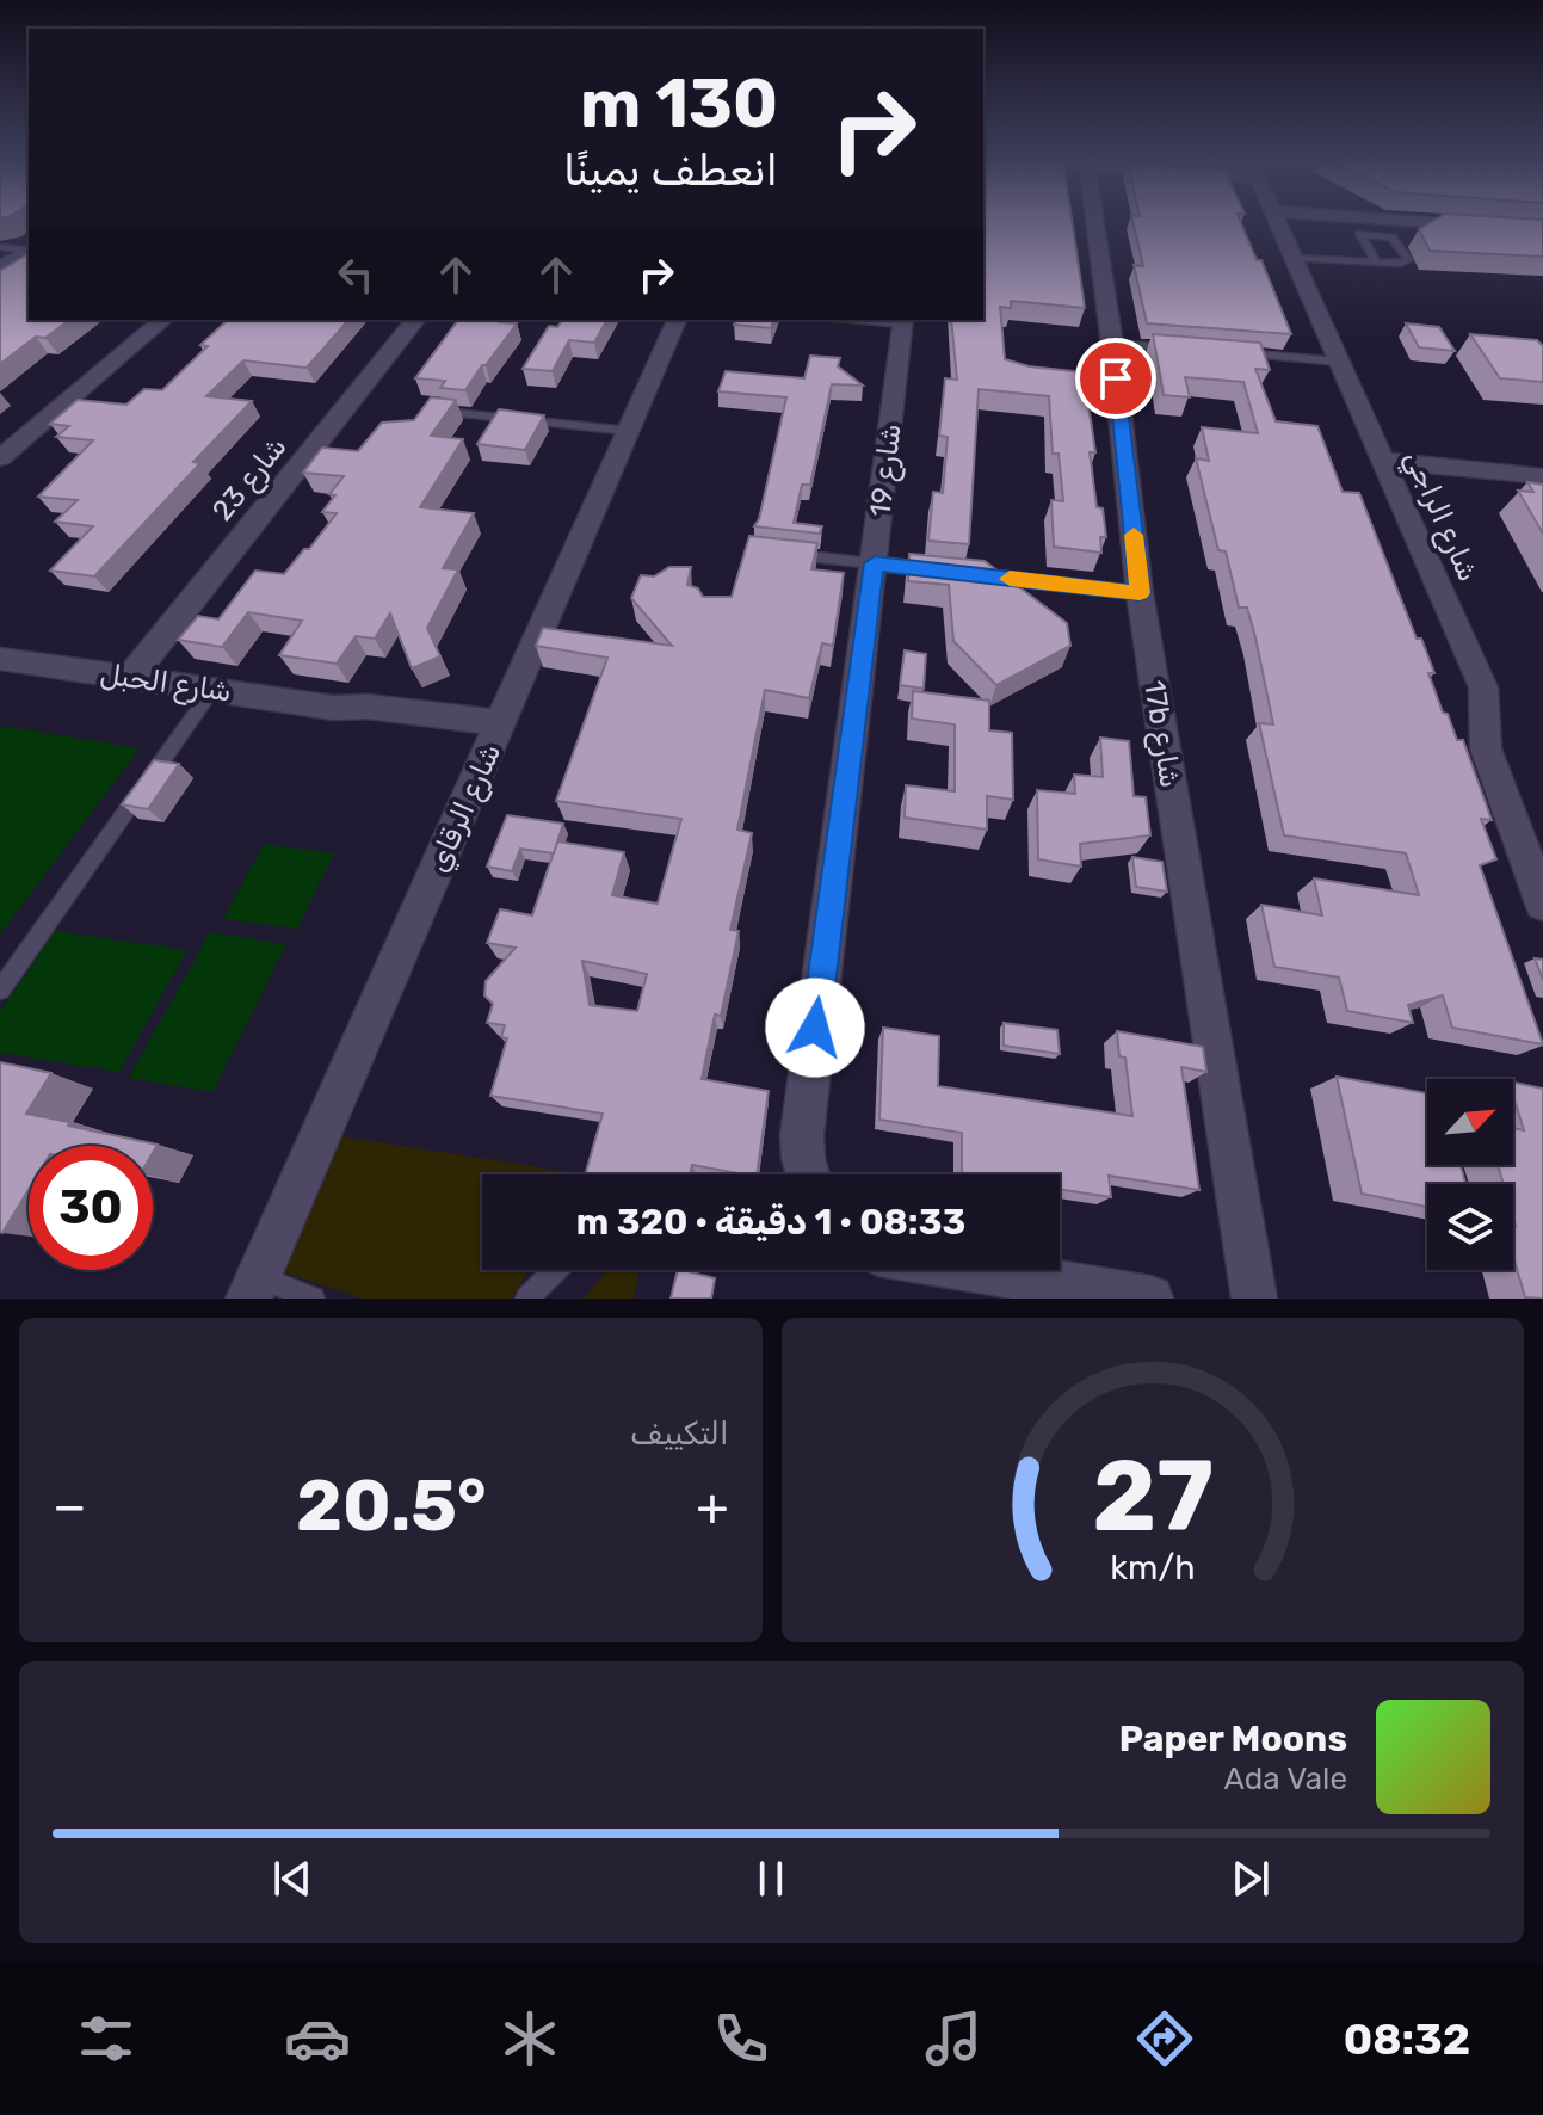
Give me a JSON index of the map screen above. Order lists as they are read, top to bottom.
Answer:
{
  "streets": {
    "street": [
      "شارع 19",
      "شارع 23",
      "شارع الراجي",
      "شارع الحبل",
      "17b شارع",
      "شارع الرقاي"
    ]
  },
  "crossings": [
    ["شارع 23", "شارع الحبل"],
    ["شارع الحبل", "شارع الرقاي"]
  ],
  "north": "top right",
  "page": {
    "turn": ["130 m", "انعطف يمينًا"],
    "limit": "30",
    "trip": "08:33 · 1 دقيقة · 320 m",
    "tile": "التكييف",
    "heat": ["−", "20.5°", "+"],
    "song": ["Paper Moons", "Ada Vale"],
    "tabs": "08:32",
    "gauge": ["27", "km/h"]
  }
}
